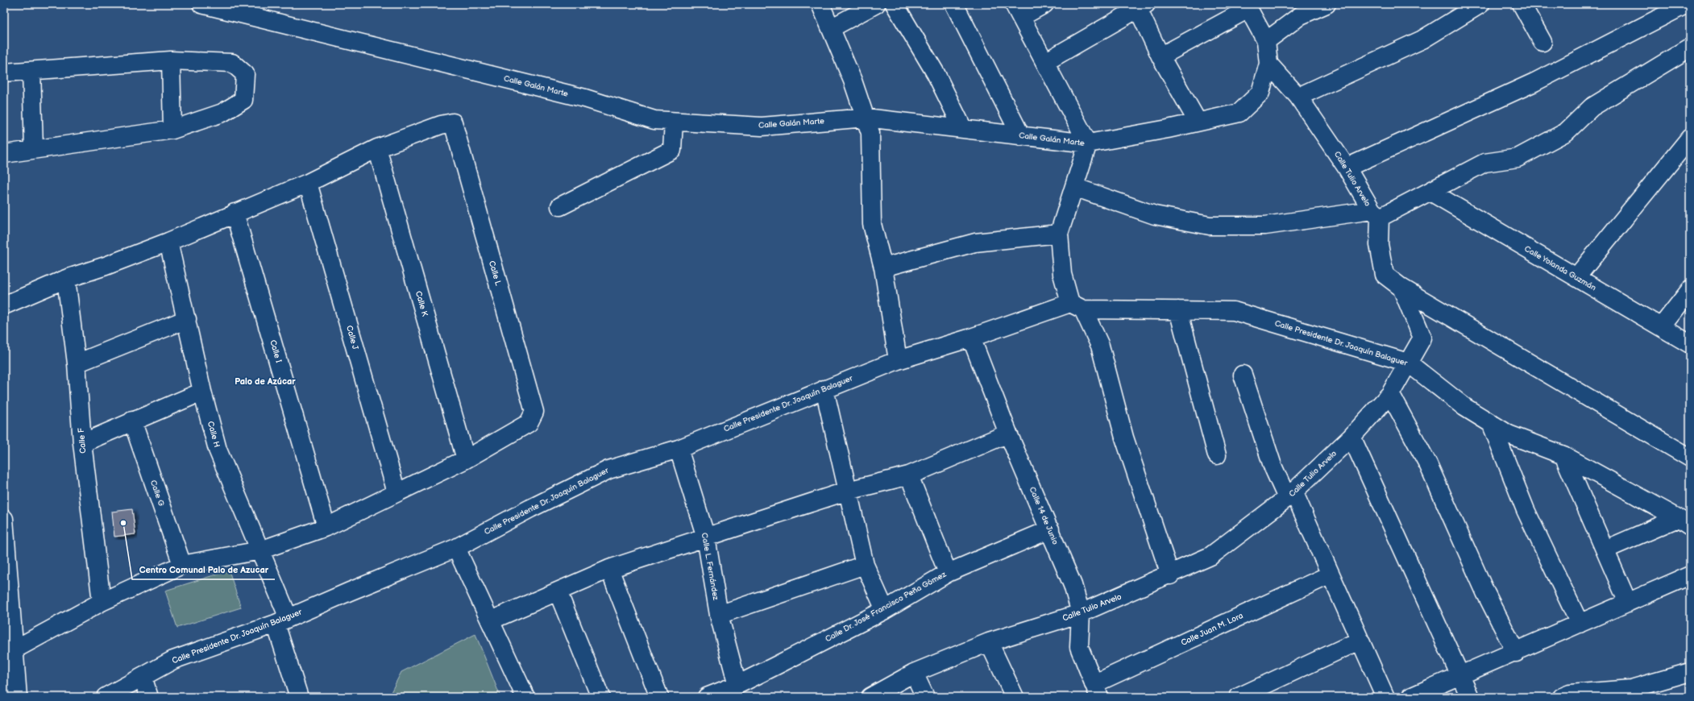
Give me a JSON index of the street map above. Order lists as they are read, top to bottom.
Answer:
{
  "streets": {
    "street": [
      "Calle Galán Marte",
      "Calle Tulio Arvelo",
      "Calle Yolanda Guzmán",
      "Calle L",
      "Calle K",
      "Calle J",
      "Calle Presidente Dr. Joaquín Balaguer",
      "Calle I",
      "Calle H",
      "Calle F",
      "Calle G",
      "Calle 14 de Junio",
      "Calle L. Fernández",
      "Calle Dr. José Francisco Peña Gómez",
      "Calle Juan M. Lora"
    ]
  },
  "crossings": [
    ["Calle Galán Marte", "Calle Tulio Arvelo"],
    ["Calle Tulio Arvelo", "Calle Presidente Dr. Joaquín Balaguer"],
    ["Calle Tulio Arvelo", "Calle 14 de Junio"],
    ["Calle L", "Calle K"],
    ["Calle Presidente Dr. Joaquín Balaguer", "Calle H"],
    ["Calle Presidente Dr. Joaquín Balaguer", "Calle 14 de Junio"],
    ["Calle Presidente Dr. Joaquín Balaguer", "Calle L. Fernández"],
    ["Calle 14 de Junio", "Calle Dr. José Francisco Peña Gómez"],
    ["Calle 14 de Junio", "Calle Juan M. Lora"],
    ["Calle L. Fernández", "Calle Dr. José Francisco Peña Gómez"]
  ],
  "districts": ["Palo de Azúcar"],
  "places": ["Centro Comunal Palo de Azucar"]
}
